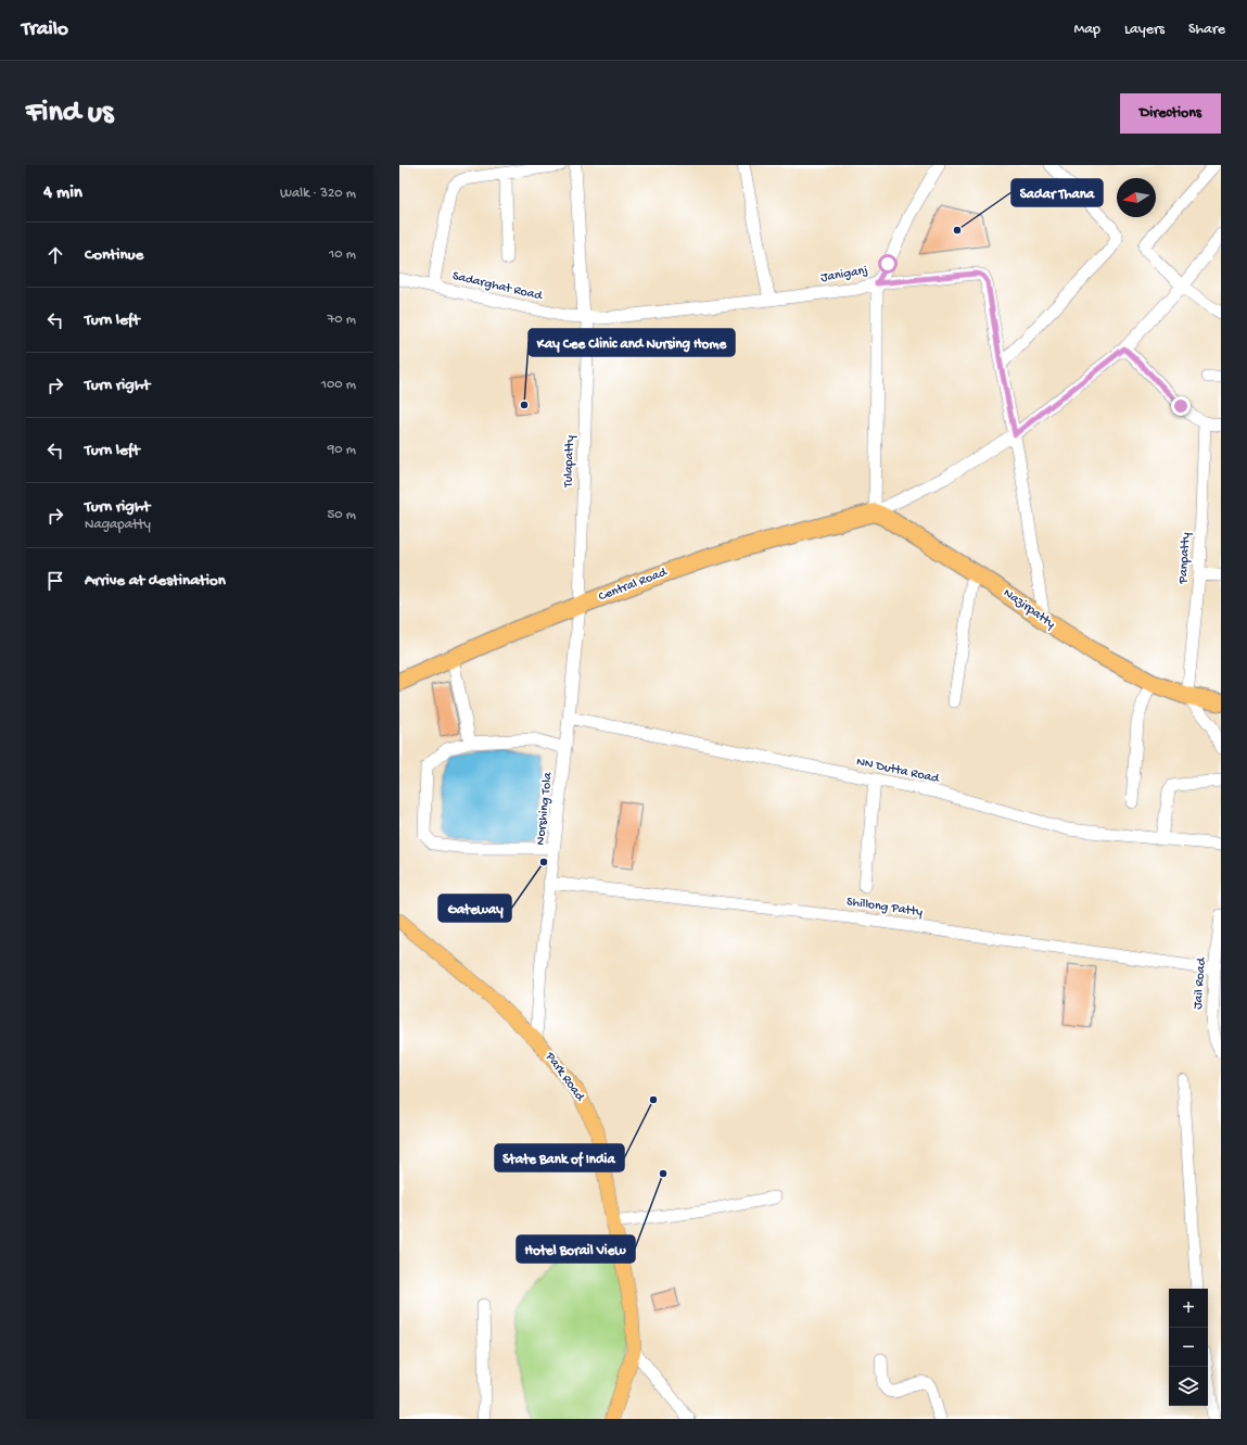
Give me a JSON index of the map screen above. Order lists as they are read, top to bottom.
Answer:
{
  "streets": {
    "highway": ["Central Road", "Nazirpatty"],
    "main road": ["Park Road"],
    "street": [
      "Janiganj",
      "Sadarghat Road",
      "Tulapatty",
      "Panpatty",
      "NN Dutta Road",
      "Norshing Tola",
      "Shillong Patty",
      "Jail Road"
    ]
  },
  "crossings": [
    ["Janiganj", "Sadarghat Road"],
    ["Janiganj", "Tulapatty"],
    ["Janiganj", "Central Road"],
    ["Janiganj", "Nazirpatty"],
    ["Sadarghat Road", "Tulapatty"],
    ["Tulapatty", "Central Road"],
    ["Tulapatty", "Norshing Tola"],
    ["Panpatty", "Nazirpatty"],
    ["Central Road", "Nazirpatty"],
    ["Central Road", "Norshing Tola"],
    ["NN Dutta Road", "Norshing Tola"],
    ["Norshing Tola", "Shillong Patty"],
    ["Norshing Tola", "Park Road"],
    ["Shillong Patty", "Jail Road"]
  ],
  "places": [
    "Sadar Thana",
    "Kay Cee Clinic and Nursing Home",
    "Gateway",
    "State Bank of India",
    "Hotel Borail View"
  ],
  "north": "left",
  "page": {
    "header": "Trailo",
    "nav": ["Map", "Layers", "Share"],
    "buttons": "Directions",
    "title": "Find us",
    "heading": ["4 min", "Walk · 320 m"],
    "list": [
      ["Continue", "10 m"],
      ["Turn left", "70 m"],
      ["Turn right", "100 m"],
      ["Turn left", "90 m"],
      ["Turn right", "Nagapatty", "50 m"],
      "Arrive at destination"
    ],
    "map_buttons": ["+", "−"]
  }
}
